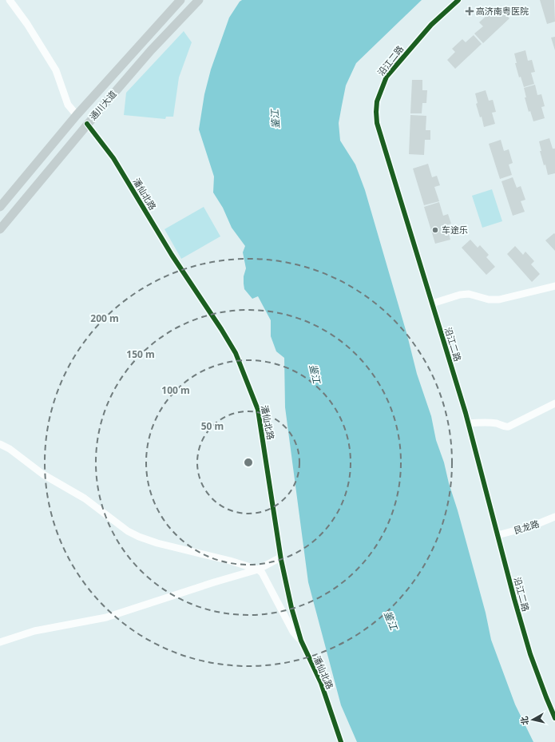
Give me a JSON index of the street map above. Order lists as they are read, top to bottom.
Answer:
{
  "streets": {
    "main road": ["通川大道"],
    "street": ["沿江二路", "潘仙北路", "艮龙路"]
  },
  "crossings": [
    ["沿江二路", "艮龙路"],
    ["通川大道", "潘仙北路"]
  ],
  "water": ["鉴江"],
  "places": {
    "health": ["高济南粤医院"],
    "other": ["车途乐"]
  },
  "north": "left",
  "rings": [
    "200 m",
    "150 m",
    "100 m",
    "50 m"
  ]
}
